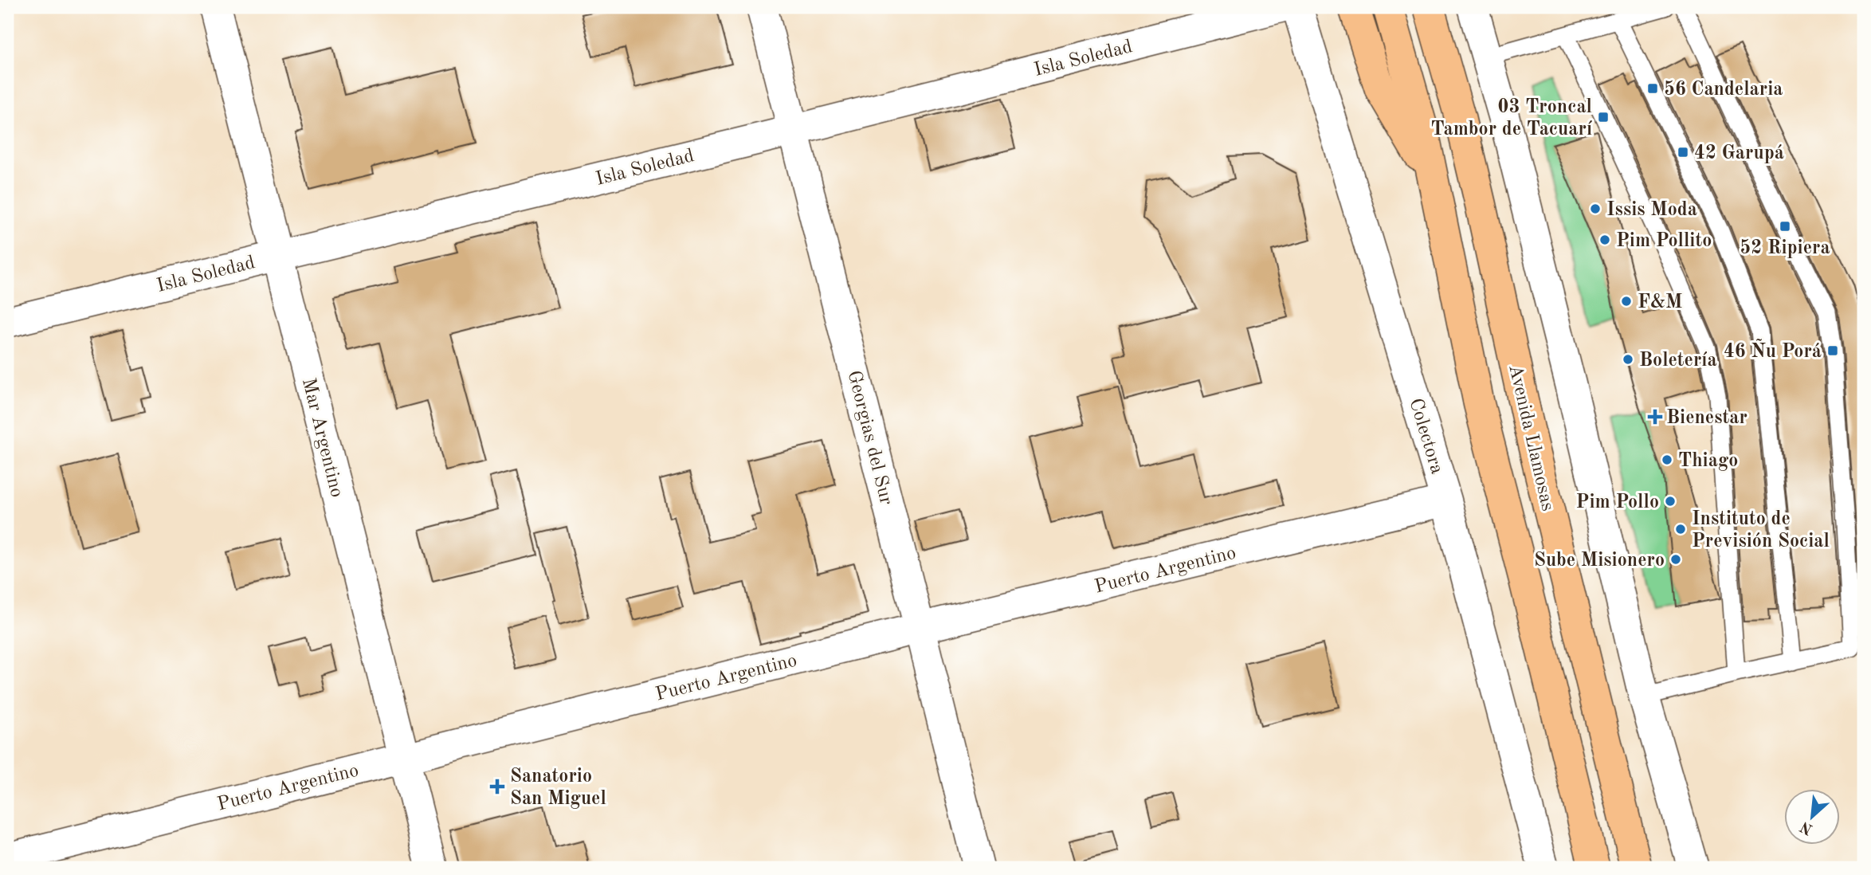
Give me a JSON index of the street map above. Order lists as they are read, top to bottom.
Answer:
{
  "streets": {
    "highway": ["Avenida Llamosas"],
    "street": [
      "Isla Soledad",
      "Colectora",
      "Mar Argentino",
      "Georgias del Sur",
      "Puerto Argentino"
    ]
  },
  "crossings": [
    ["Isla Soledad", "Mar Argentino"],
    ["Isla Soledad", "Georgias del Sur"],
    ["Colectora", "Puerto Argentino"],
    ["Mar Argentino", "Puerto Argentino"],
    ["Georgias del Sur", "Puerto Argentino"]
  ],
  "places": {
    "transit": [
      "56 Candelaria",
      "03 Troncal Tambor de Tacuarí",
      "42 Garupá",
      "52 Ripiera",
      "46 Ñu Porá"
    ],
    "other": [
      "Issis Moda",
      "Pim Pollito",
      "F&M",
      "Boletería",
      "Thiago",
      "Pim Pollo",
      "Instituto de Previsión Social",
      "Sube Misionero"
    ],
    "health": ["Bienestar", "Sanatorio San Miguel"]
  },
  "north": "bottom left"
}
